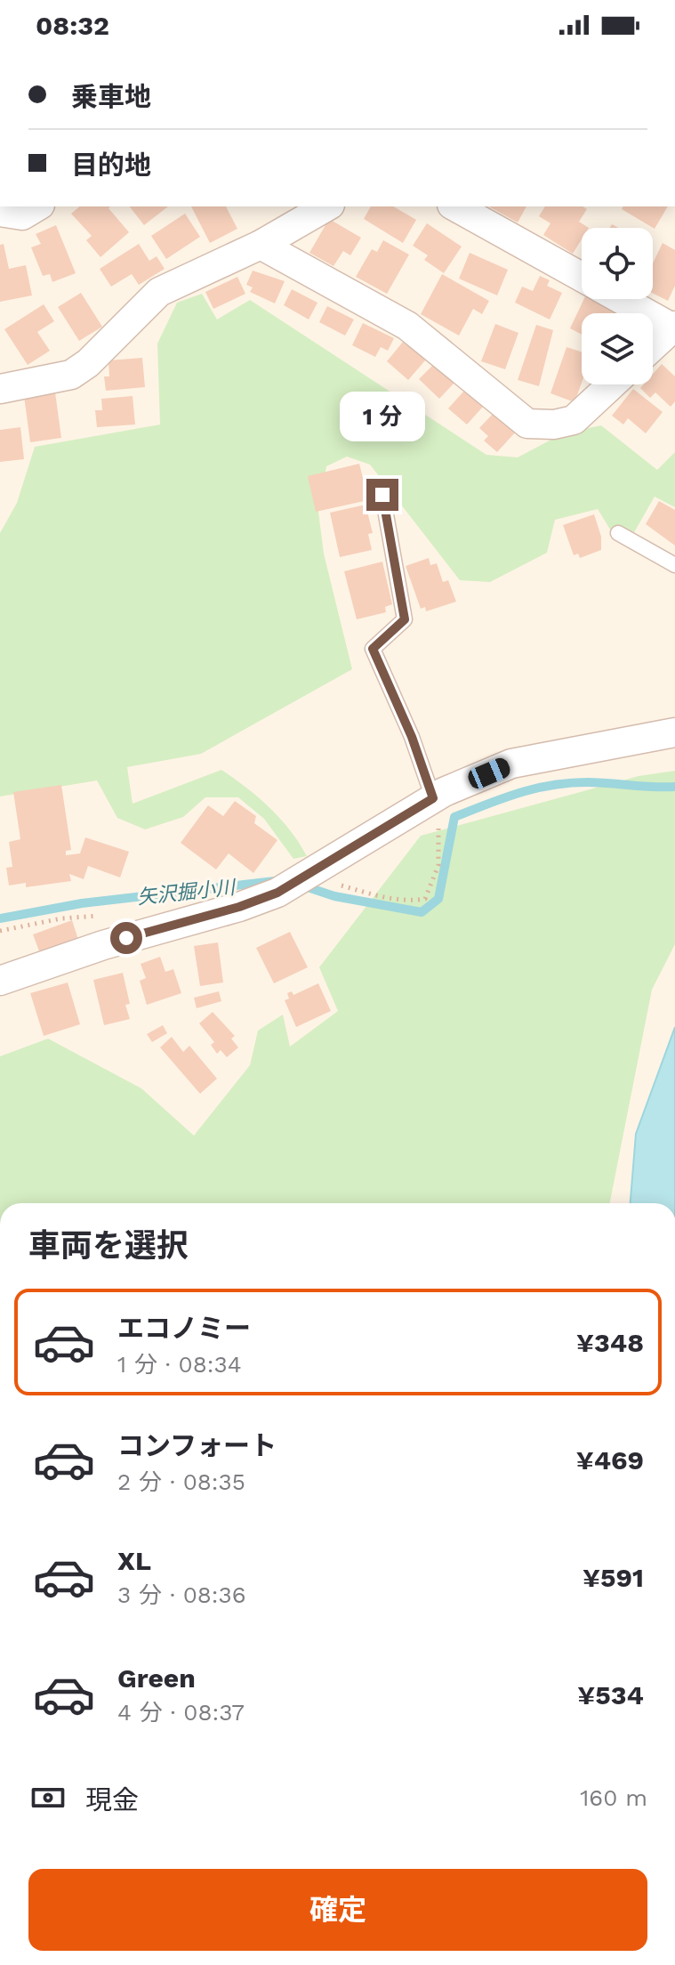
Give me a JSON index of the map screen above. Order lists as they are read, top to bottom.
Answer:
{
  "water": ["矢沢掘小川"],
  "page": {
    "status": "08:32",
    "banner": ["乗車地", "目的地"],
    "bubble": "1 分",
    "heading": "車両を選択",
    "list": [
      {
        "name": "エコノミー",
        "note": "1 分 · 08:34",
        "value": "¥348"
      },
      {
        "name": "コンフォート",
        "note": "2 分 · 08:35",
        "value": "¥469"
      },
      {
        "name": "XL",
        "note": "3 分 · 08:36",
        "value": "¥591"
      },
      {
        "name": "Green",
        "note": "4 分 · 08:37",
        "value": "¥534"
      }
    ],
    "pay": ["現金", "160 m"],
    "buttons": "確定"
  }
}
